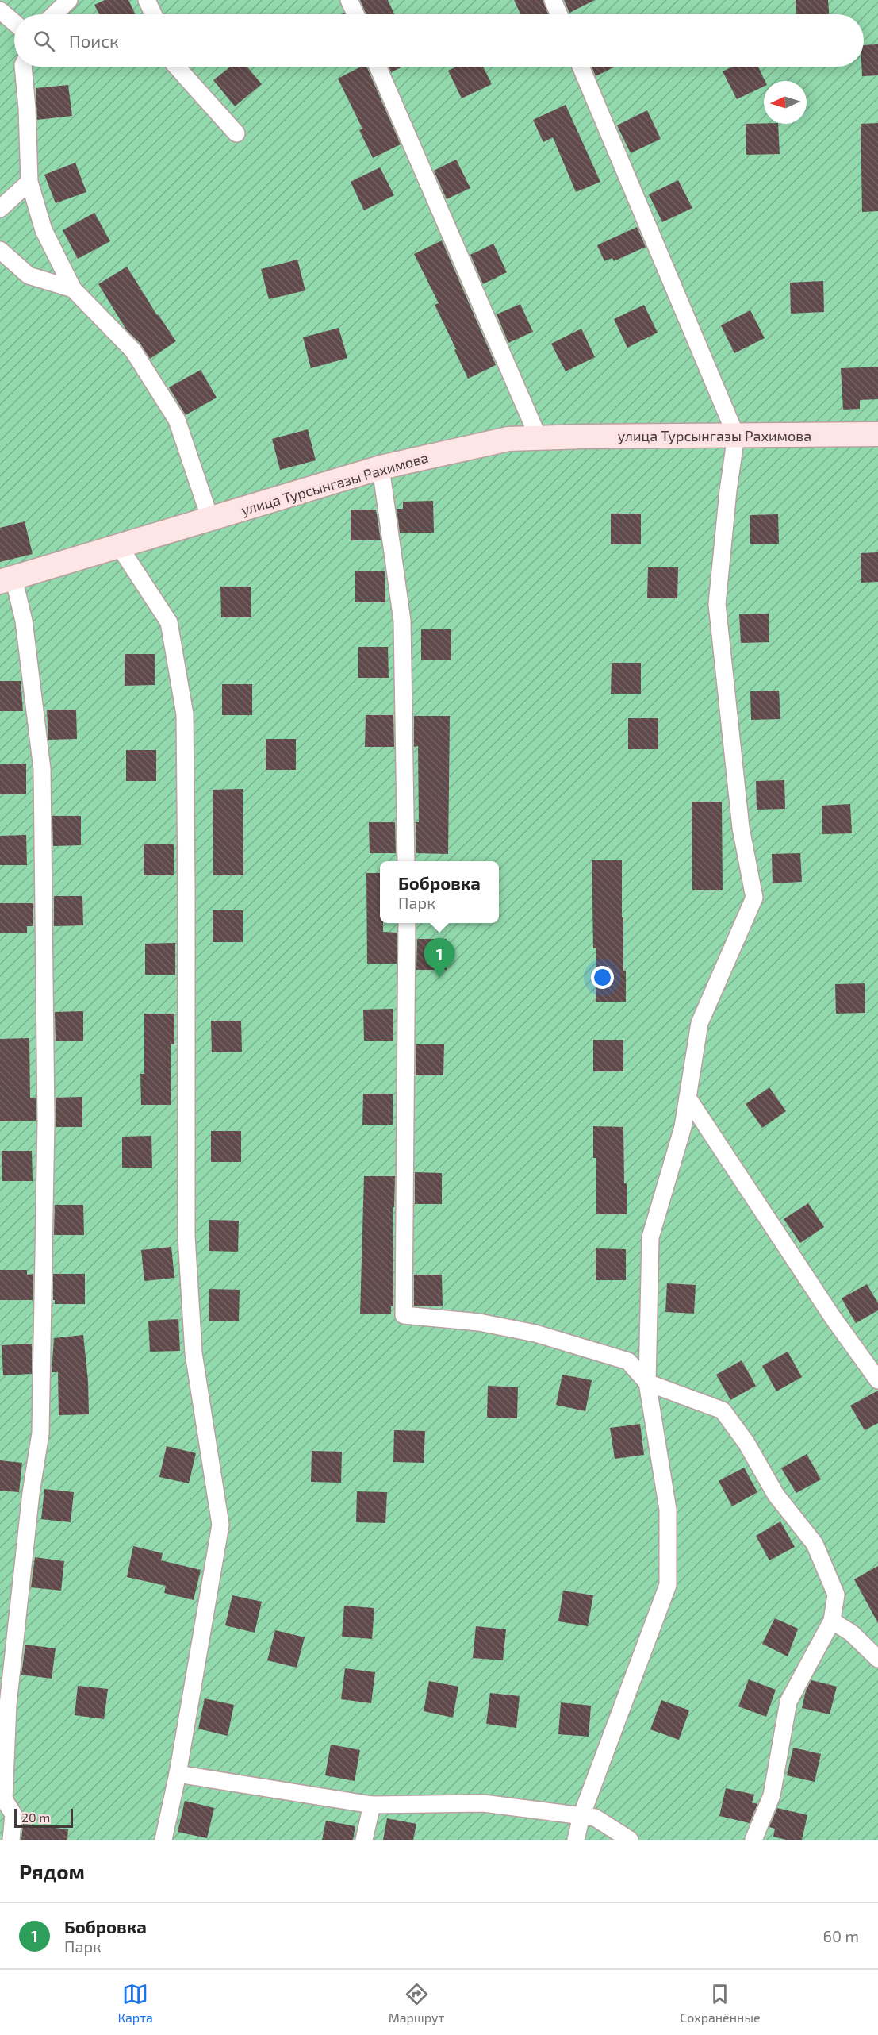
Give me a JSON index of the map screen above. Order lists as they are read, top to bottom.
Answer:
{
  "streets": {
    "street": ["улица Турсынгазы Рахимова"]
  },
  "scale_bar": "20 m",
  "north": "left",
  "page": {
    "search": "Поиск",
    "popup": ["Бобровка", "Парк"],
    "pins": "1",
    "scale": "20 m",
    "heading": "Рядом",
    "list": [
      {
        "mark": "1",
        "name": "Бобровка",
        "note": "Парк",
        "value": "60 m"
      }
    ],
    "nav": ["Карта", "Маршрут", "Сохранённые"]
  }
}
